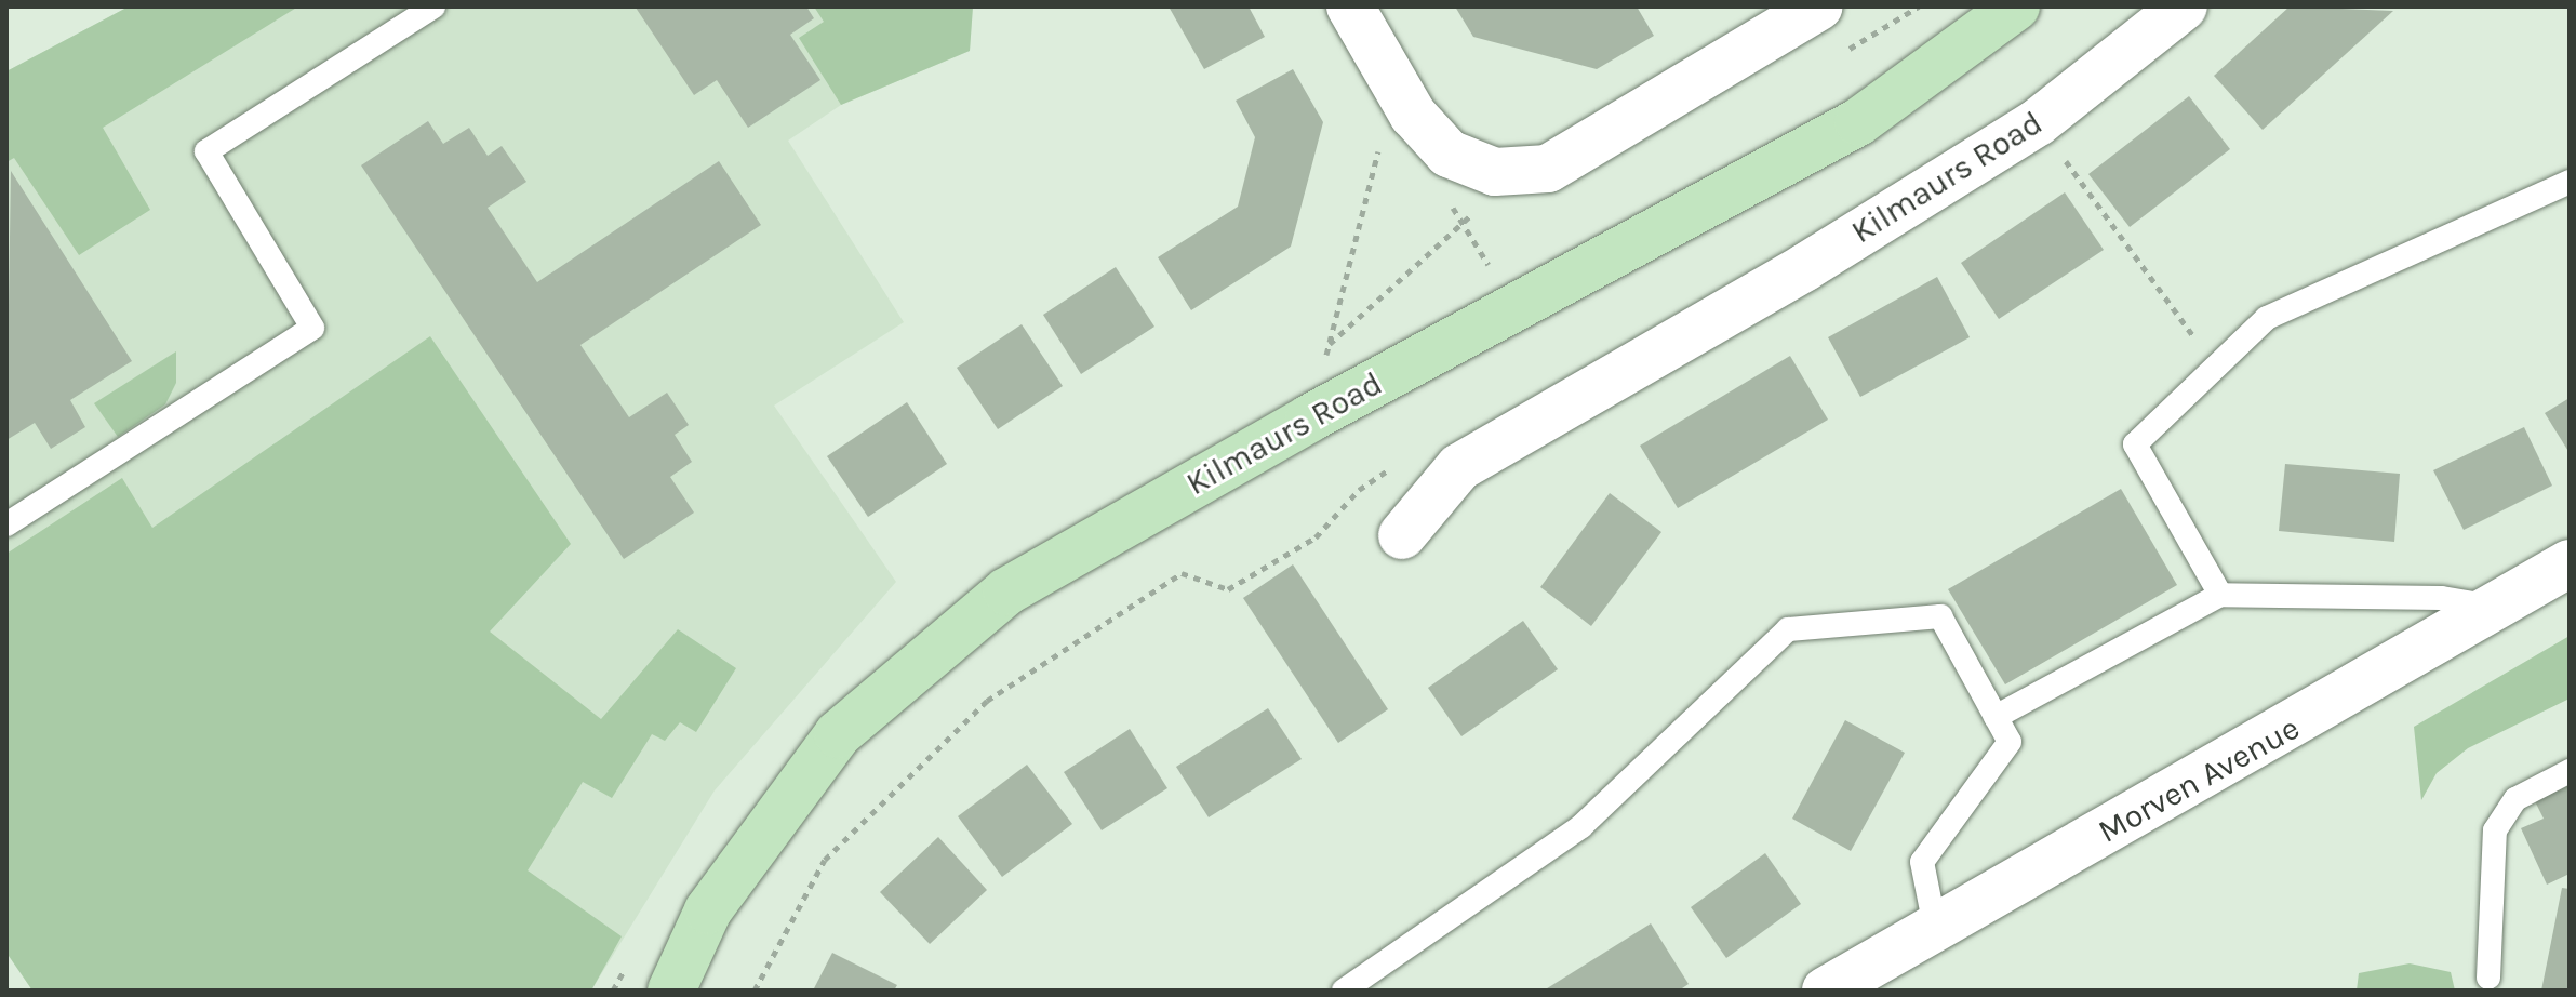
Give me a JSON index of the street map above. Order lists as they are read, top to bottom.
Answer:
{
  "streets": {
    "main road": ["Kilmaurs Road"],
    "street": ["Morven Avenue"]
  }
}
